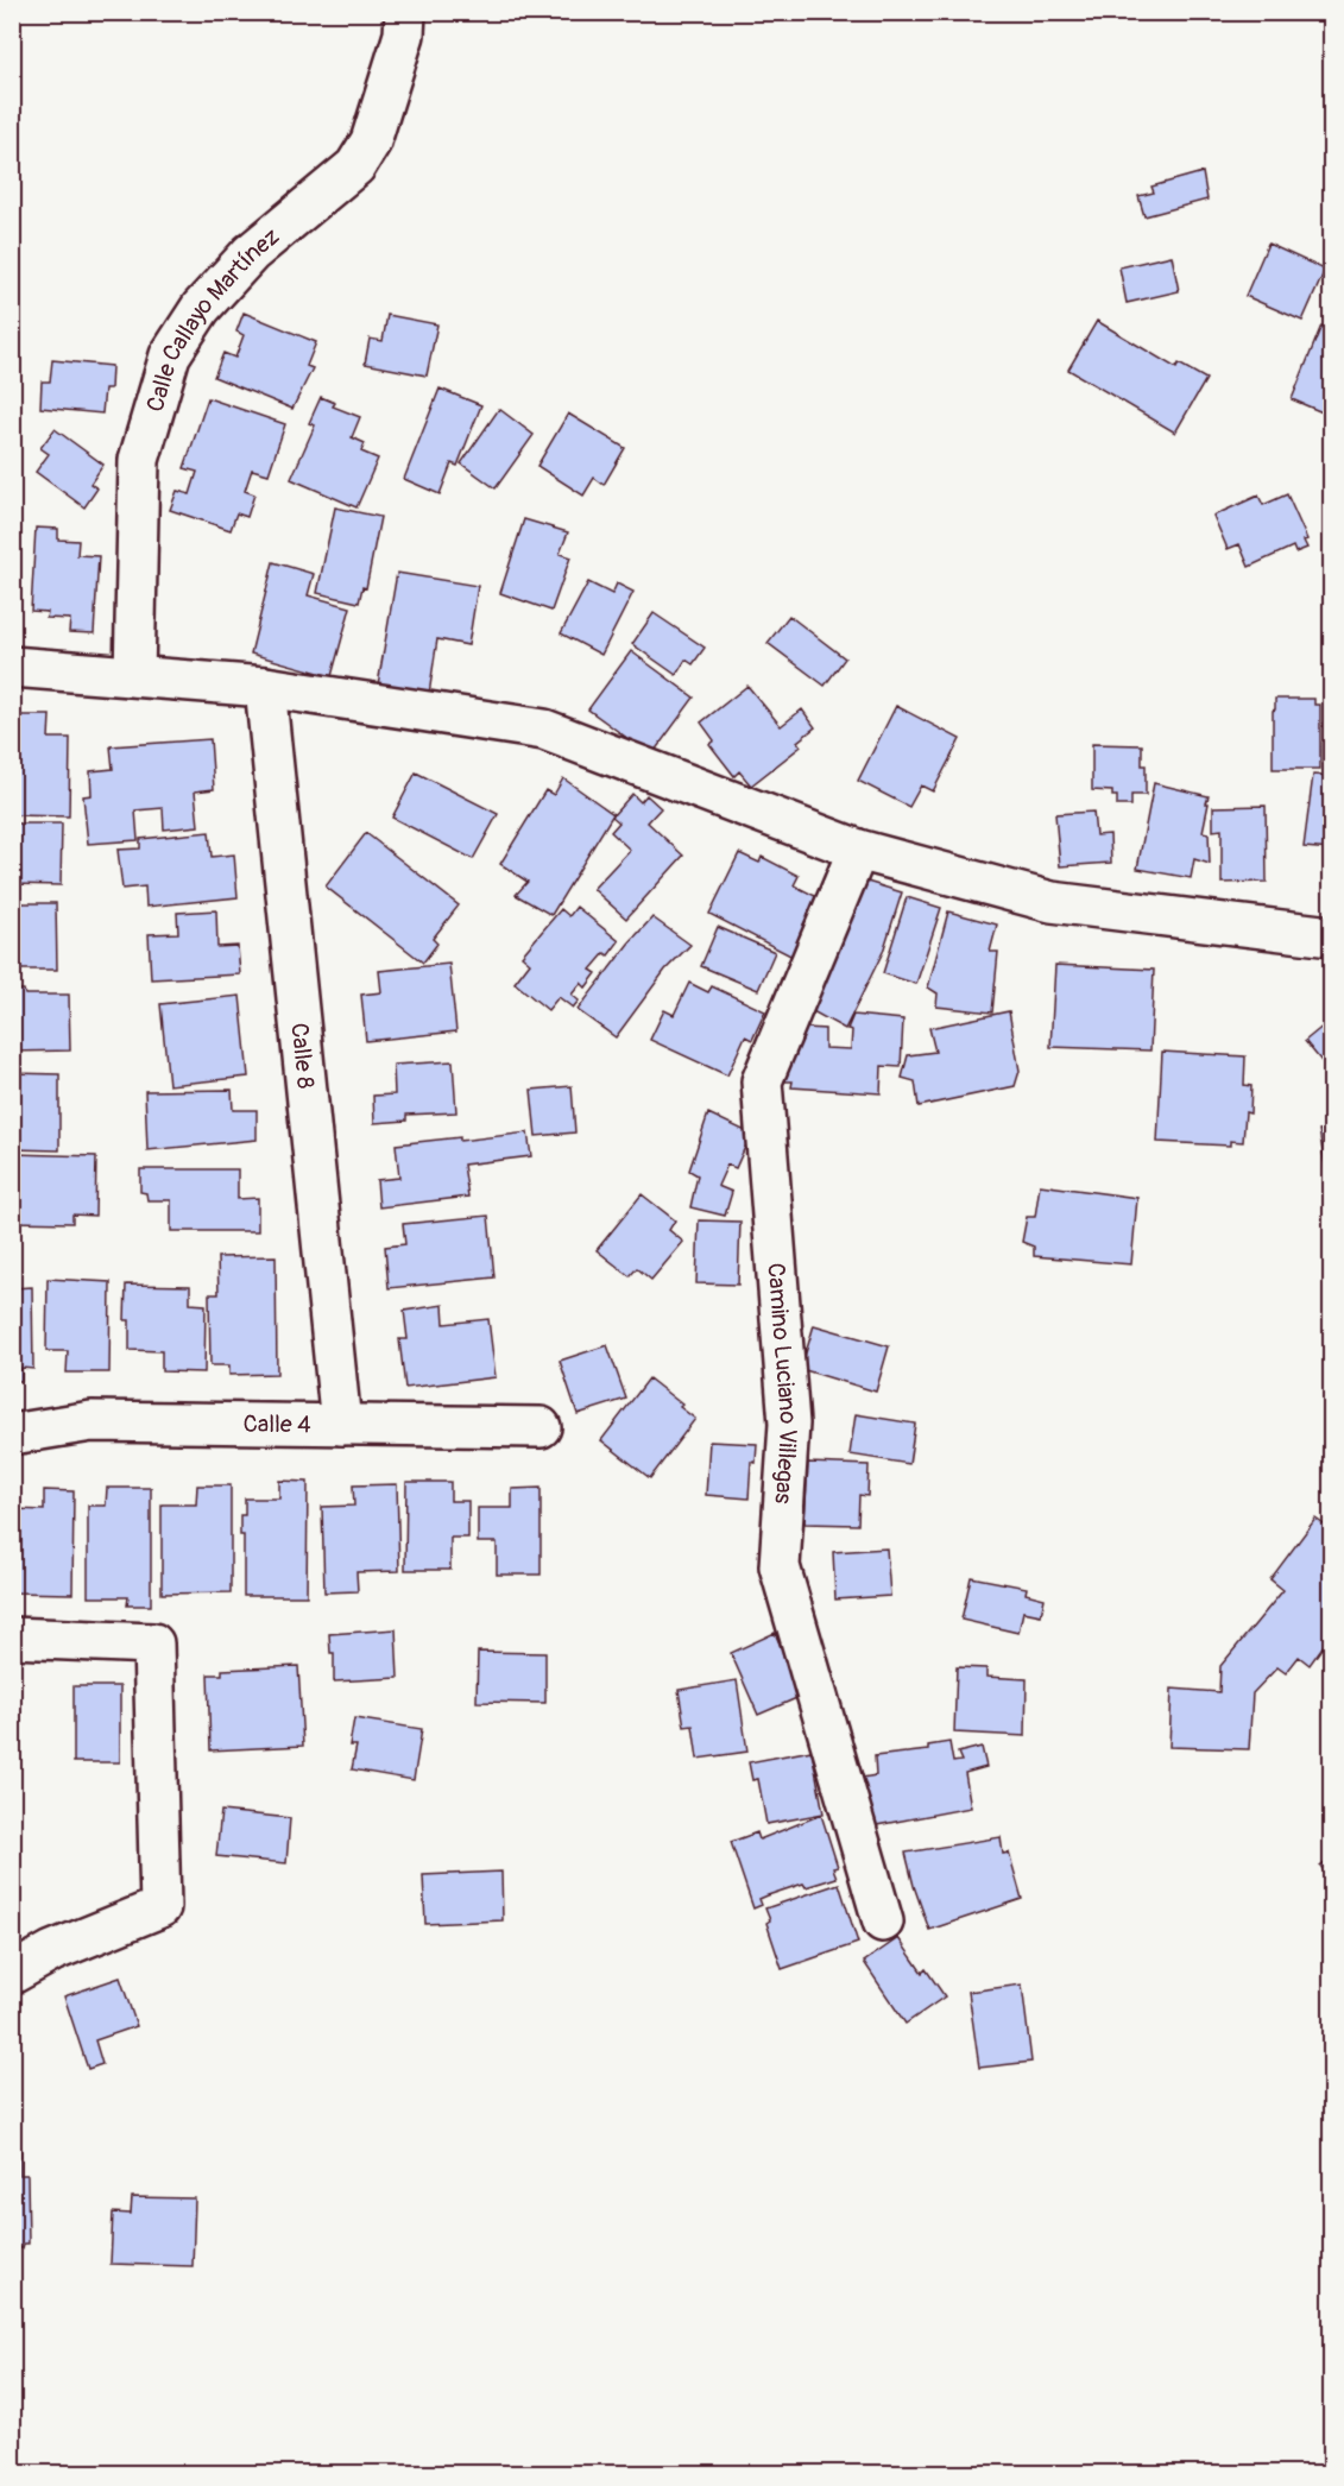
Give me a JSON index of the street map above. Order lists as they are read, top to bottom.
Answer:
{
  "streets": {
    "street": [
      "Calle Callayo Martínez",
      "Calle 8",
      "Camino Luciano Villegas",
      "Calle 4"
    ]
  },
  "crossings": [
    ["Calle 8", "Calle 4"]
  ]
}
